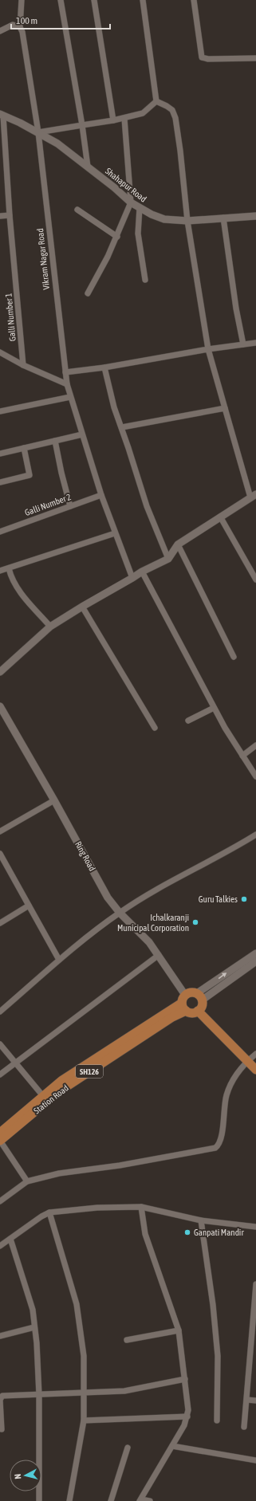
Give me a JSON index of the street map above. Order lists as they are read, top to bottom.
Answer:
{
  "streets": {
    "main road": [
      "Shahapur Road",
      "Ring Road",
      "SH126",
      "Station Road"
    ],
    "street": ["Vikram Nagar Road", "Galli Number 1", "Galli Number 2"]
  },
  "crossings": [
    ["Shahapur Road", "Vikram Nagar Road"],
    ["Shahapur Road", "Galli Number 1"],
    ["Vikram Nagar Road", "Galli Number 2"],
    ["Ring Road", "SH126"],
    ["Ring Road", "Station Road"],
    ["SH126", "Station Road"]
  ],
  "places": ["Guru Talkies", "Ichalkaranji Municipal Corporation", "Ganpati Mandir"],
  "scale_bar": "100 m",
  "north": "left"
}
